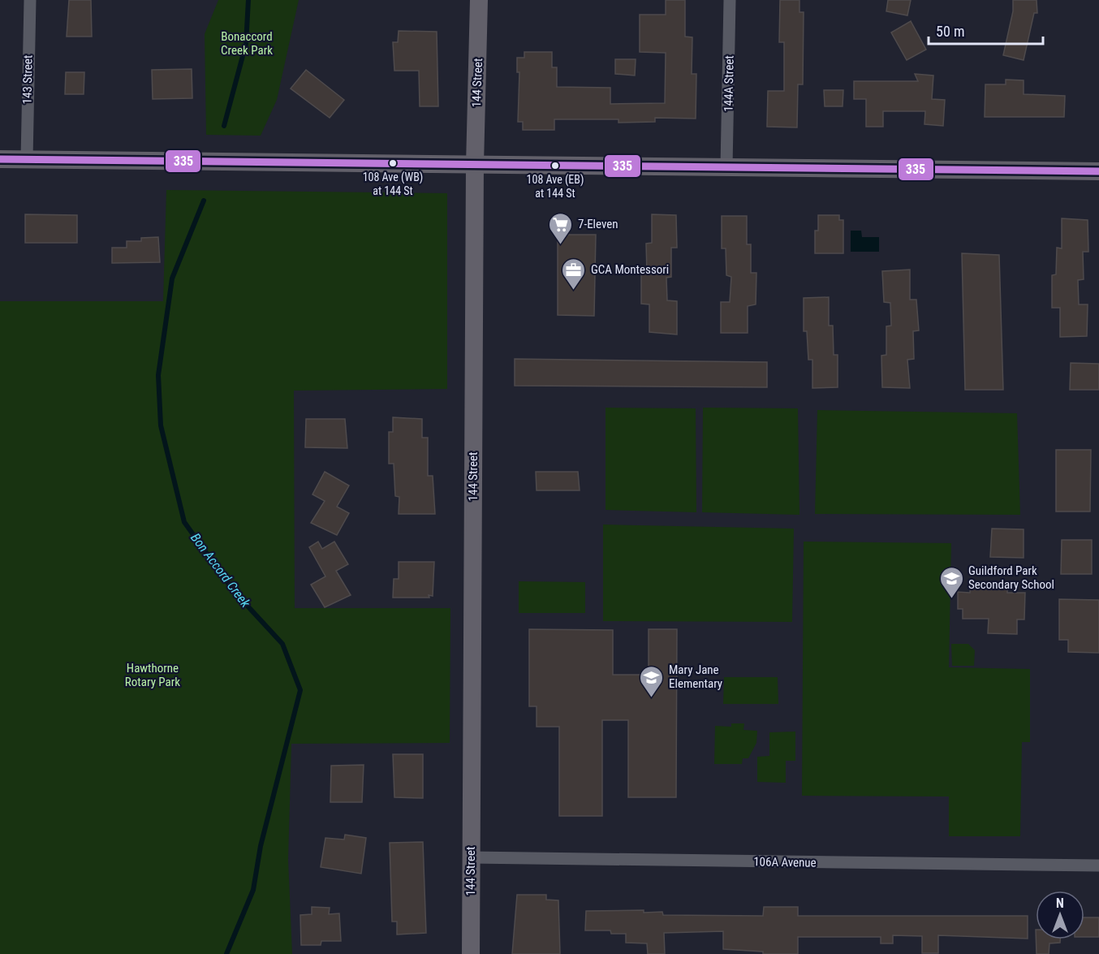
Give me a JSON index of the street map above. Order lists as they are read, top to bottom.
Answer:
{
  "streets": {
    "main road": ["144 Street"],
    "street": ["143 Street", "144A Street", "106A Avenue"]
  },
  "crossings": [
    ["144 Street", "106A Avenue"]
  ],
  "water": ["Bon Accord Creek"],
  "parks": ["Bonaccord Creek Park", "Hawthorne Rotary Park"],
  "places": {
    "other": ["108 Ave (WB) at 144 St", "108 Ave (EB) at 144 St"],
    "supermarket": ["7-Eleven"],
    "office": ["GCA Montessori"],
    "school or university": ["Guildford Park Secondary School", "Mary Jane Elementary"]
  },
  "lines": ["transit line 335"],
  "scale_bar": "50 m",
  "north": "top"
}
